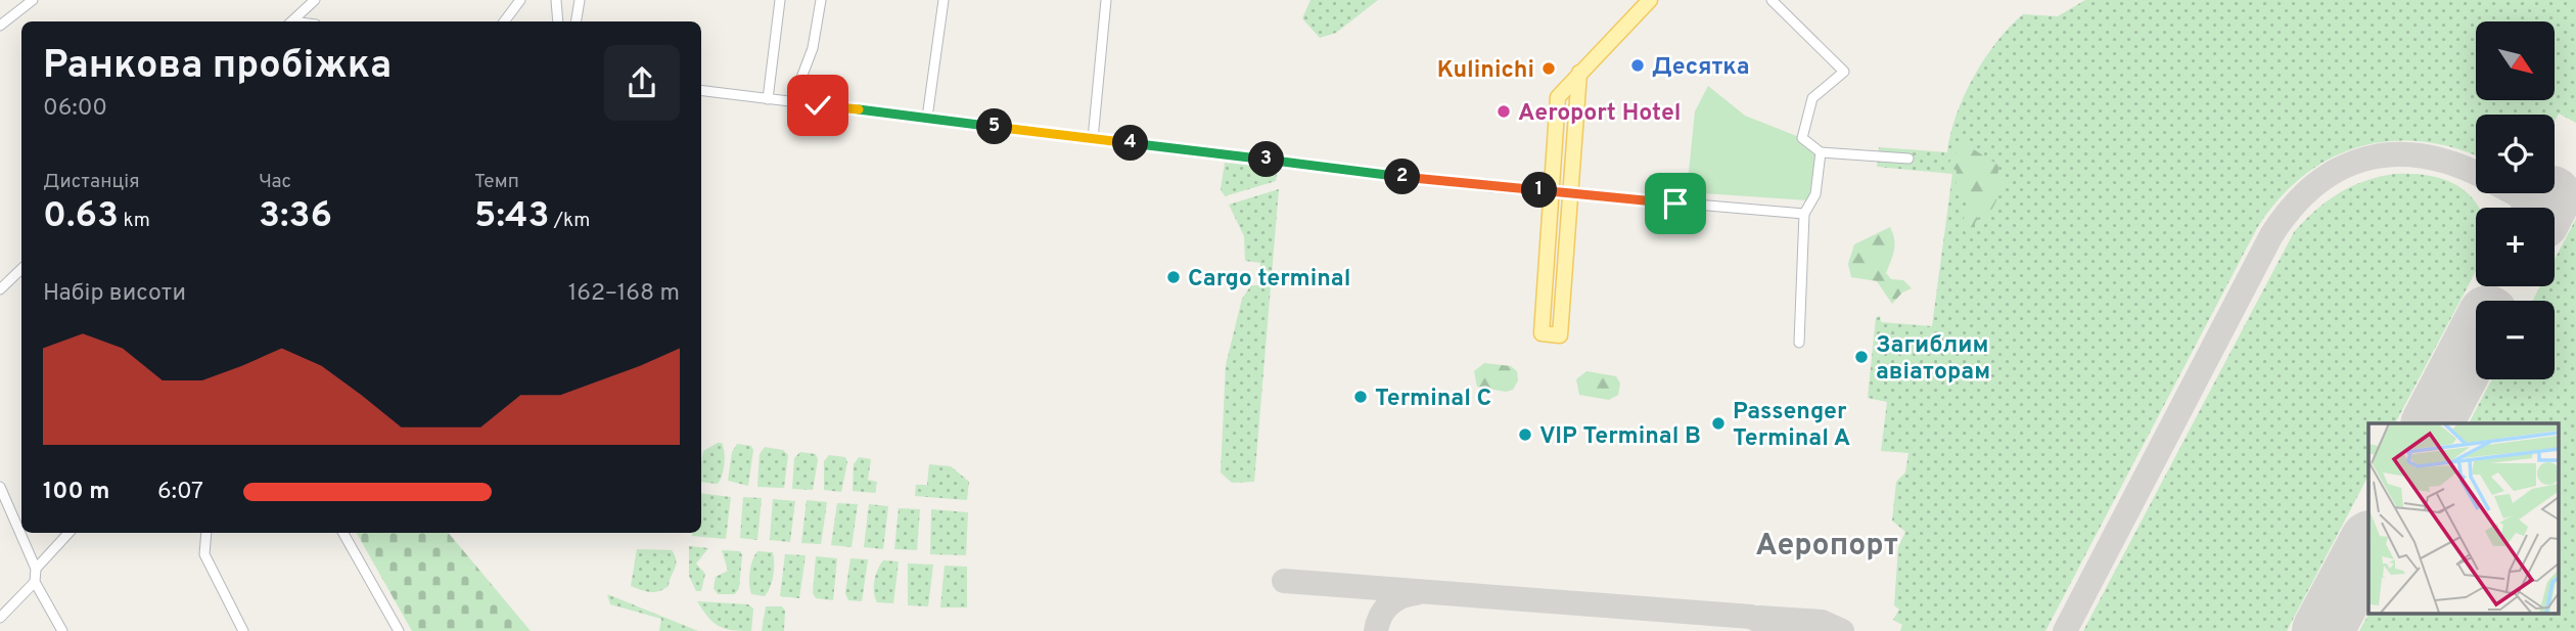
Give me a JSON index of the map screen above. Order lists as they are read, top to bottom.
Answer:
{
  "districts": ["Аеропорт"],
  "places": [
    "Десятка",
    "Kulinichi",
    "Aeroport Hotel",
    "Cargo terminal",
    "Загиблим авіаторам",
    "Terminal C",
    "Passenger Terminal A",
    "VIP Terminal B"
  ],
  "north": "bottom right",
  "page": {
    "map_buttons": ["+", "−"],
    "heading": ["Ранкова пробіжка", "06:00"],
    "pins": [
      "5",
      "4",
      "3",
      "2",
      "1"
    ],
    "stats": [
      ["Дистанція", "0.63 km"],
      ["Час", "3:36"],
      ["Темп", "5:43 /km"]
    ],
    "chart": ["Набір висоти", "162–168 m"],
    "list": [
      {
        "name": "100 m",
        "note": "6:07"
      }
    ]
  }
}
